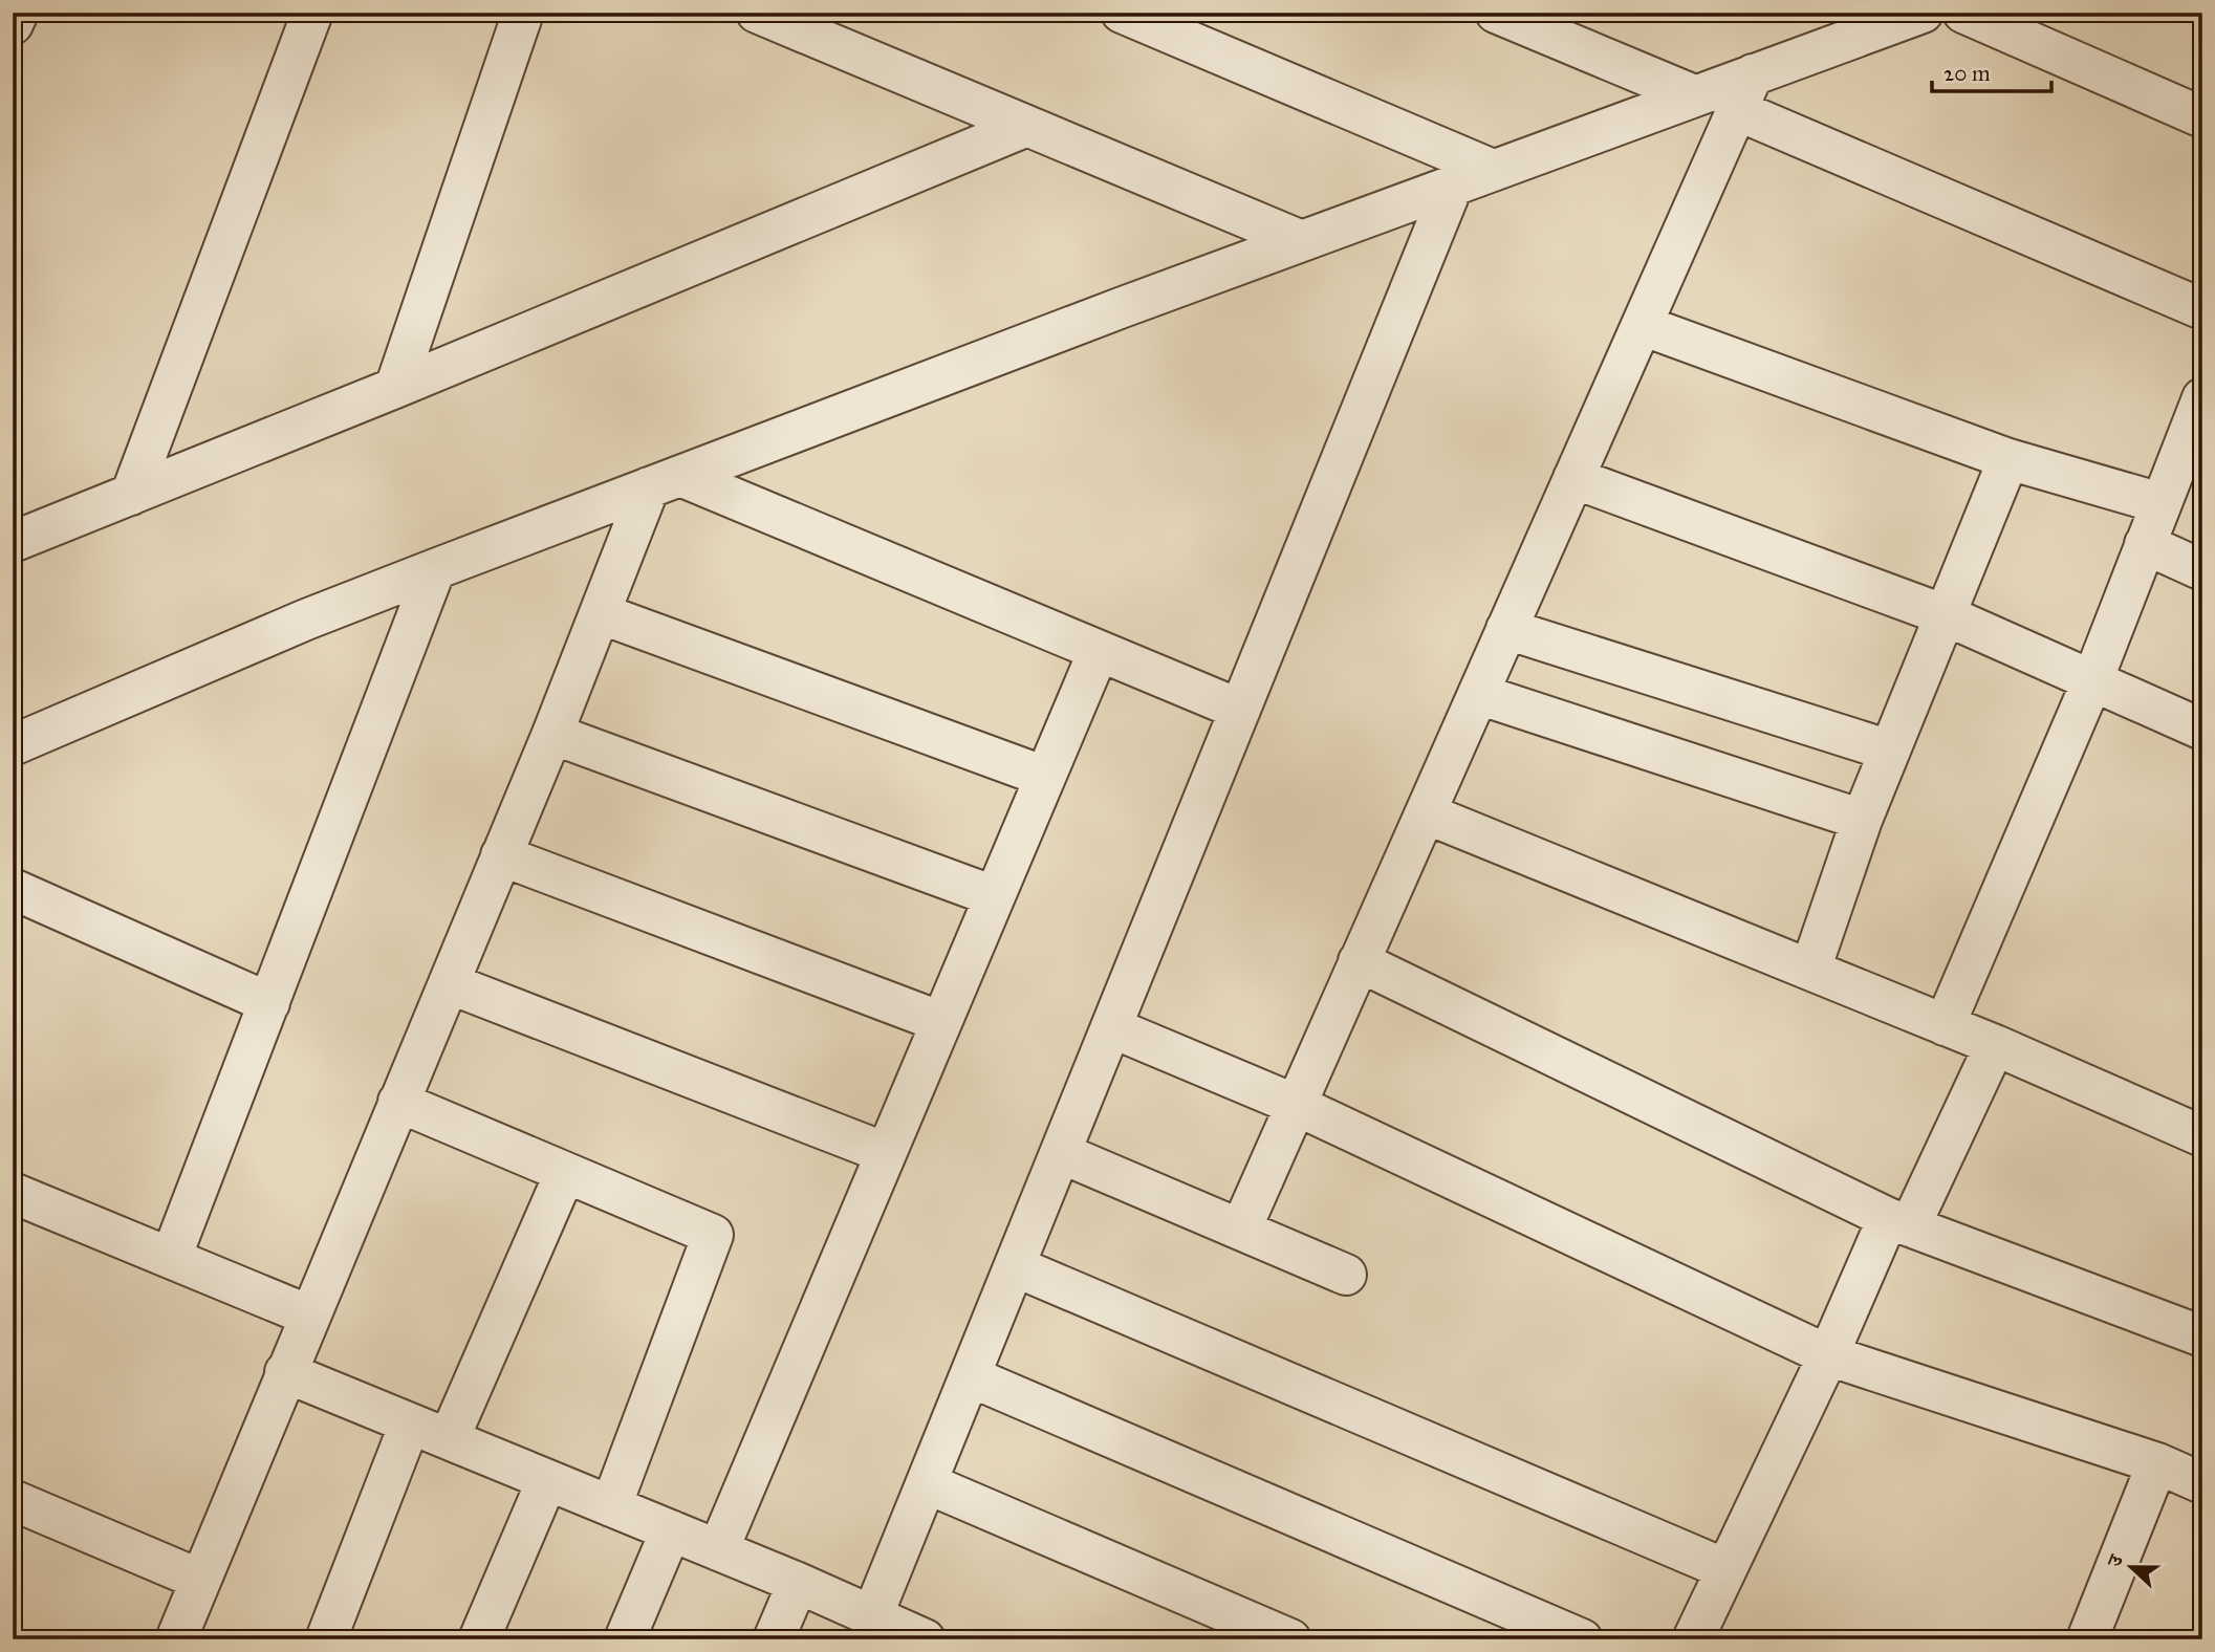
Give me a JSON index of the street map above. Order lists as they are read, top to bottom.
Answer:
{
  "scale_bar": "20 m",
  "north": "left"
}
